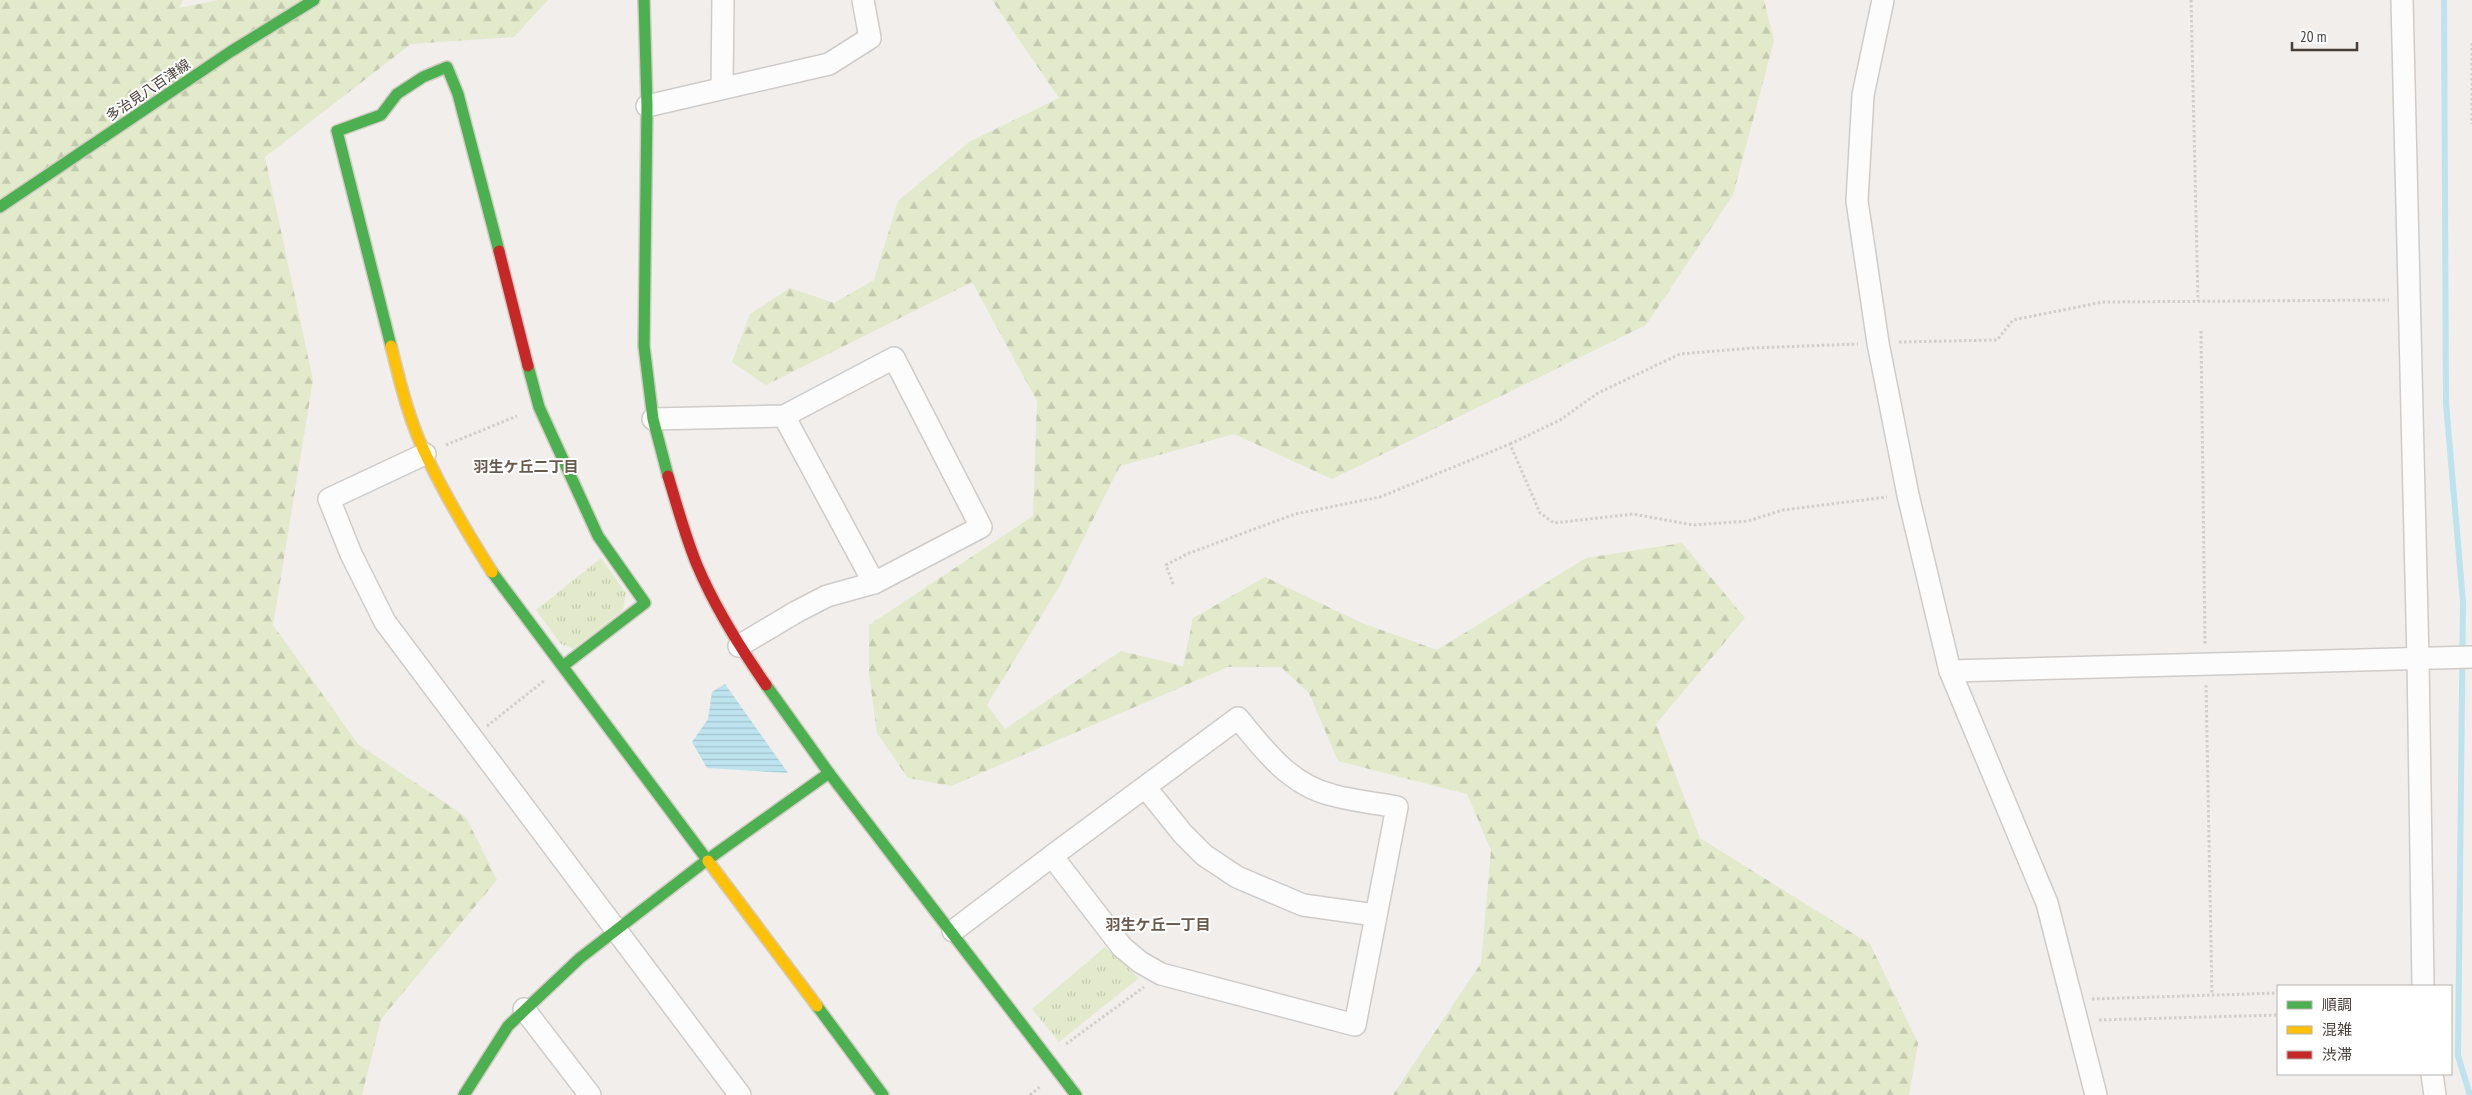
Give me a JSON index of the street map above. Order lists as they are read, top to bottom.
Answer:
{
  "streets": {
    "street": ["多治見八百津線"]
  },
  "districts": ["羽生ケ丘二丁目", "羽生ケ丘一丁目"],
  "legend": ["順調", "混雑", "渋滞"],
  "scale_bar": "20 m"
}
